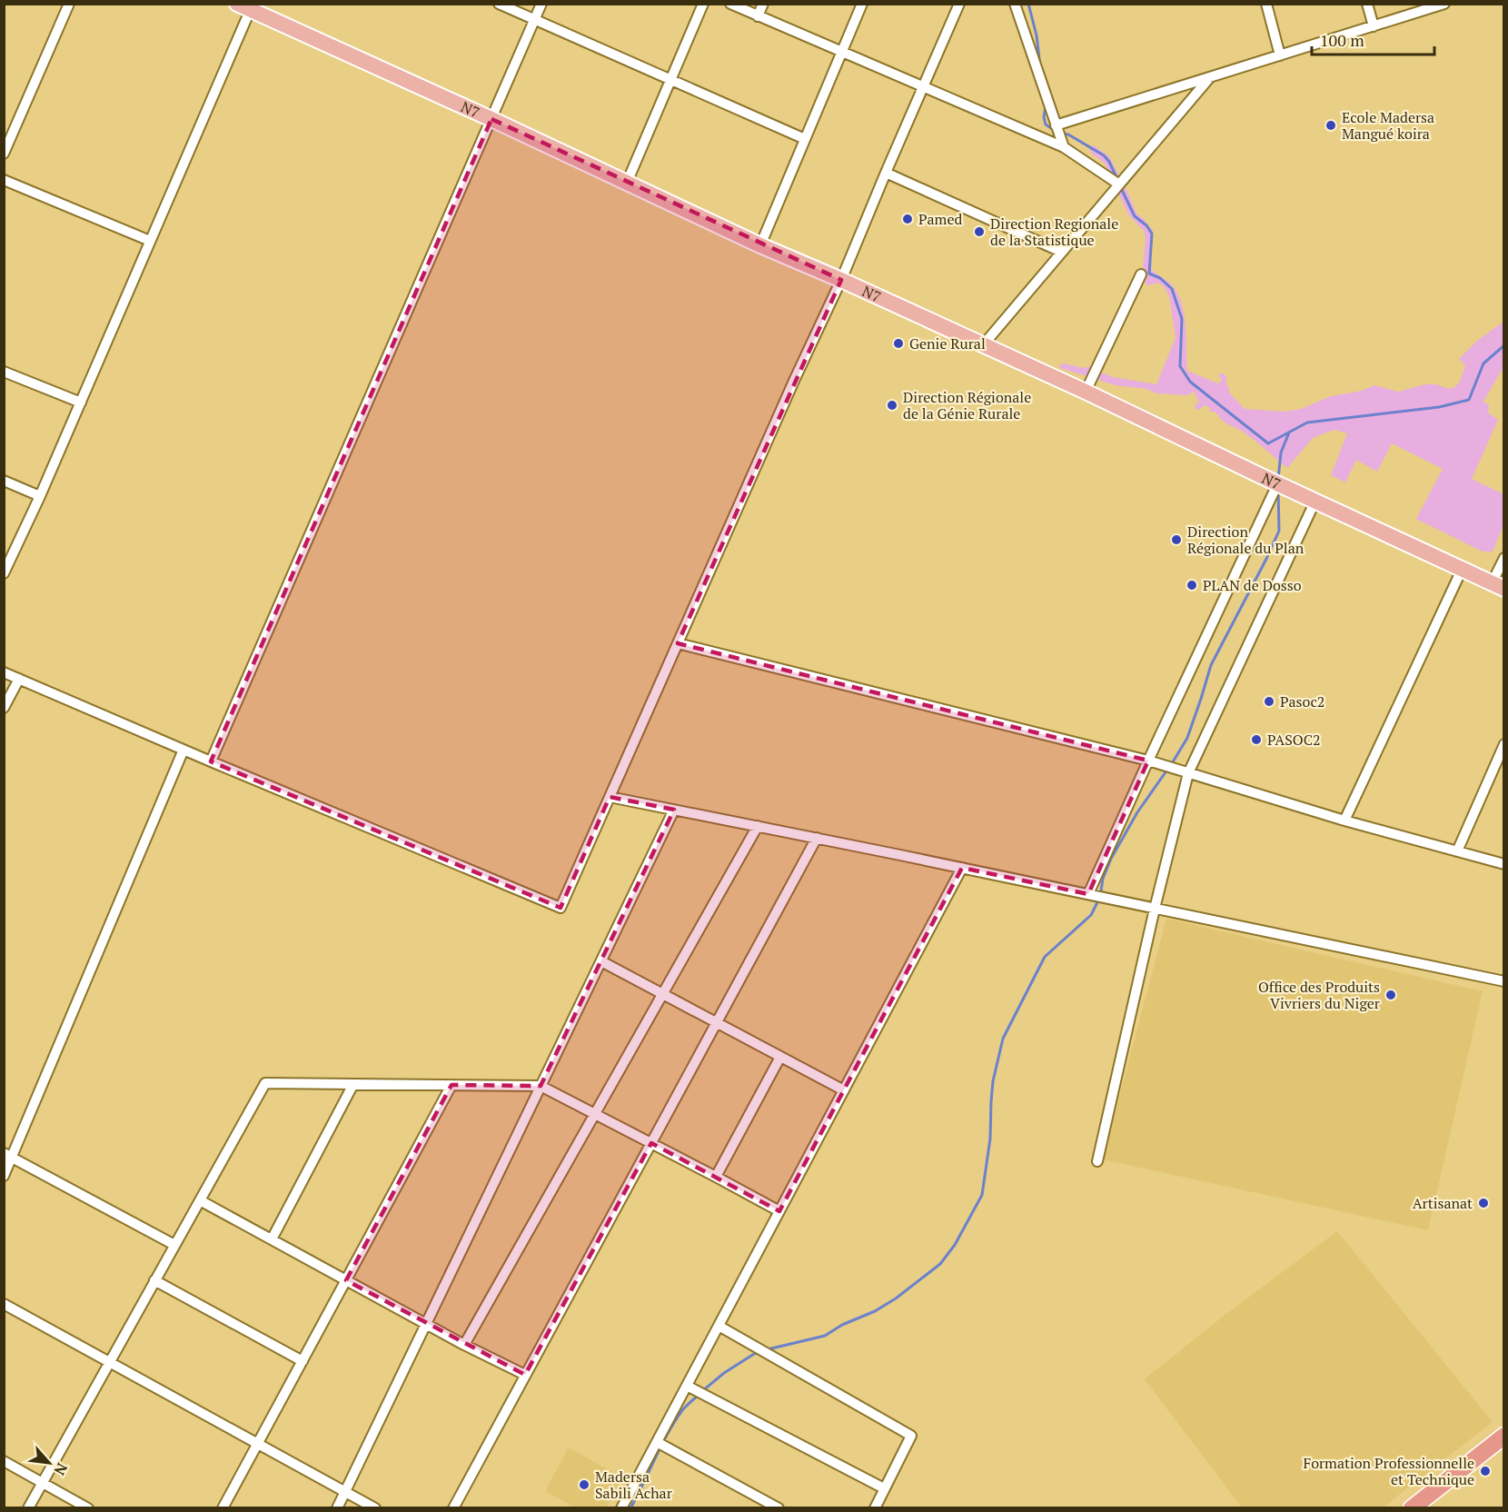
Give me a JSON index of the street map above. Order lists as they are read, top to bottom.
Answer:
{
  "streets": {
    "main road": ["N7"]
  },
  "places": [
    "Ecole Madersa Mangué koira",
    "Pamed",
    "Direction Regionale de la Statistique",
    "Genie Rural",
    "Direction Régionale de la Génie Rurale",
    "Direction Régionale du Plan",
    "PLAN de Dosso",
    "Pasoc2",
    "PASOC2",
    "Office des Produits Vivriers du Niger",
    "Artisanat",
    "Formation Professionnelle et Technique",
    "Madersa Sabili Achar"
  ],
  "scale_bar": "100 m",
  "north": "bottom right"
}
